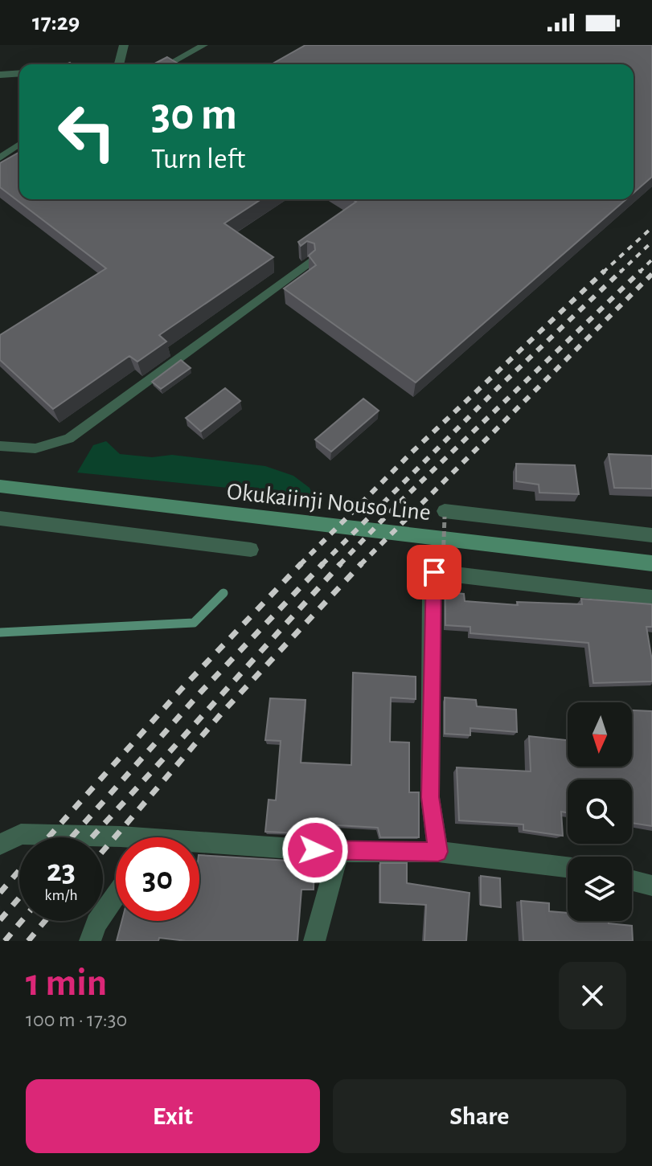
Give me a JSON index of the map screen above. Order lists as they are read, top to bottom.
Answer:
{
  "streets": {
    "main road": ["Okukaiinji Nouso Line"]
  },
  "north": "bottom",
  "page": {
    "status": "17:29",
    "turn": ["30 m", "Turn left"],
    "speed": "23 km/h",
    "limit": "30",
    "heading": ["1 min", "100 m · 17:30"],
    "buttons": ["Exit", "Share"]
  }
}
